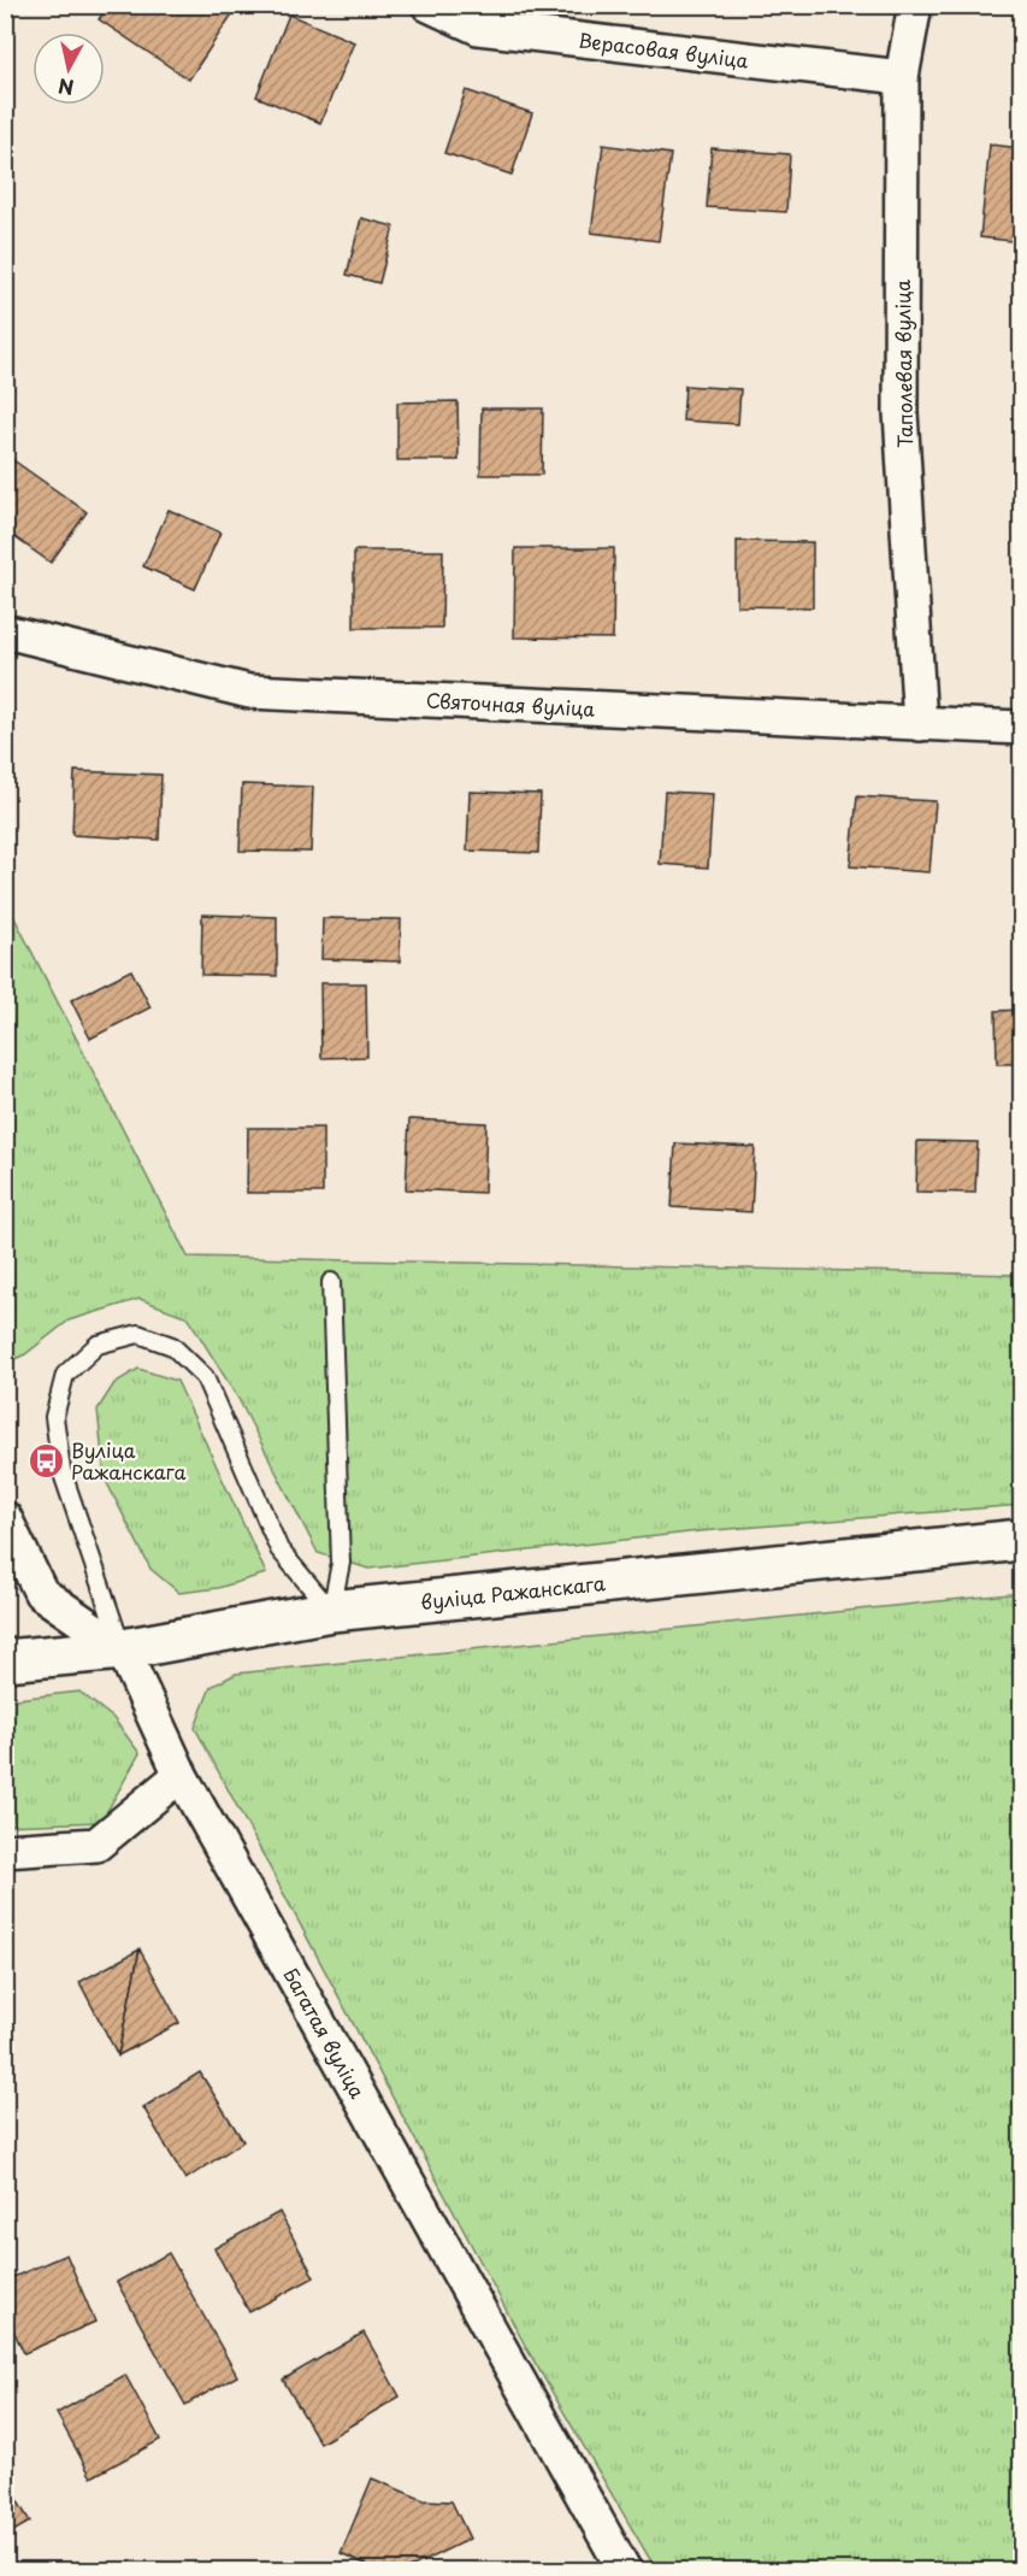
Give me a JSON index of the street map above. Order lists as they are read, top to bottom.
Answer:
{
  "streets": {
    "street": [
      "Верасовая вуліца",
      "Таполевая вуліца",
      "Святочная вуліца",
      "вуліца Ражанскага",
      "Багатая вуліца"
    ]
  },
  "crossings": [
    ["Верасовая вуліца", "Таполевая вуліца"],
    ["Таполевая вуліца", "Святочная вуліца"],
    ["вуліца Ражанскага", "Багатая вуліца"]
  ],
  "places": {
    "bus stop": ["Вуліца Ражанскага"]
  },
  "north": "bottom"
}
